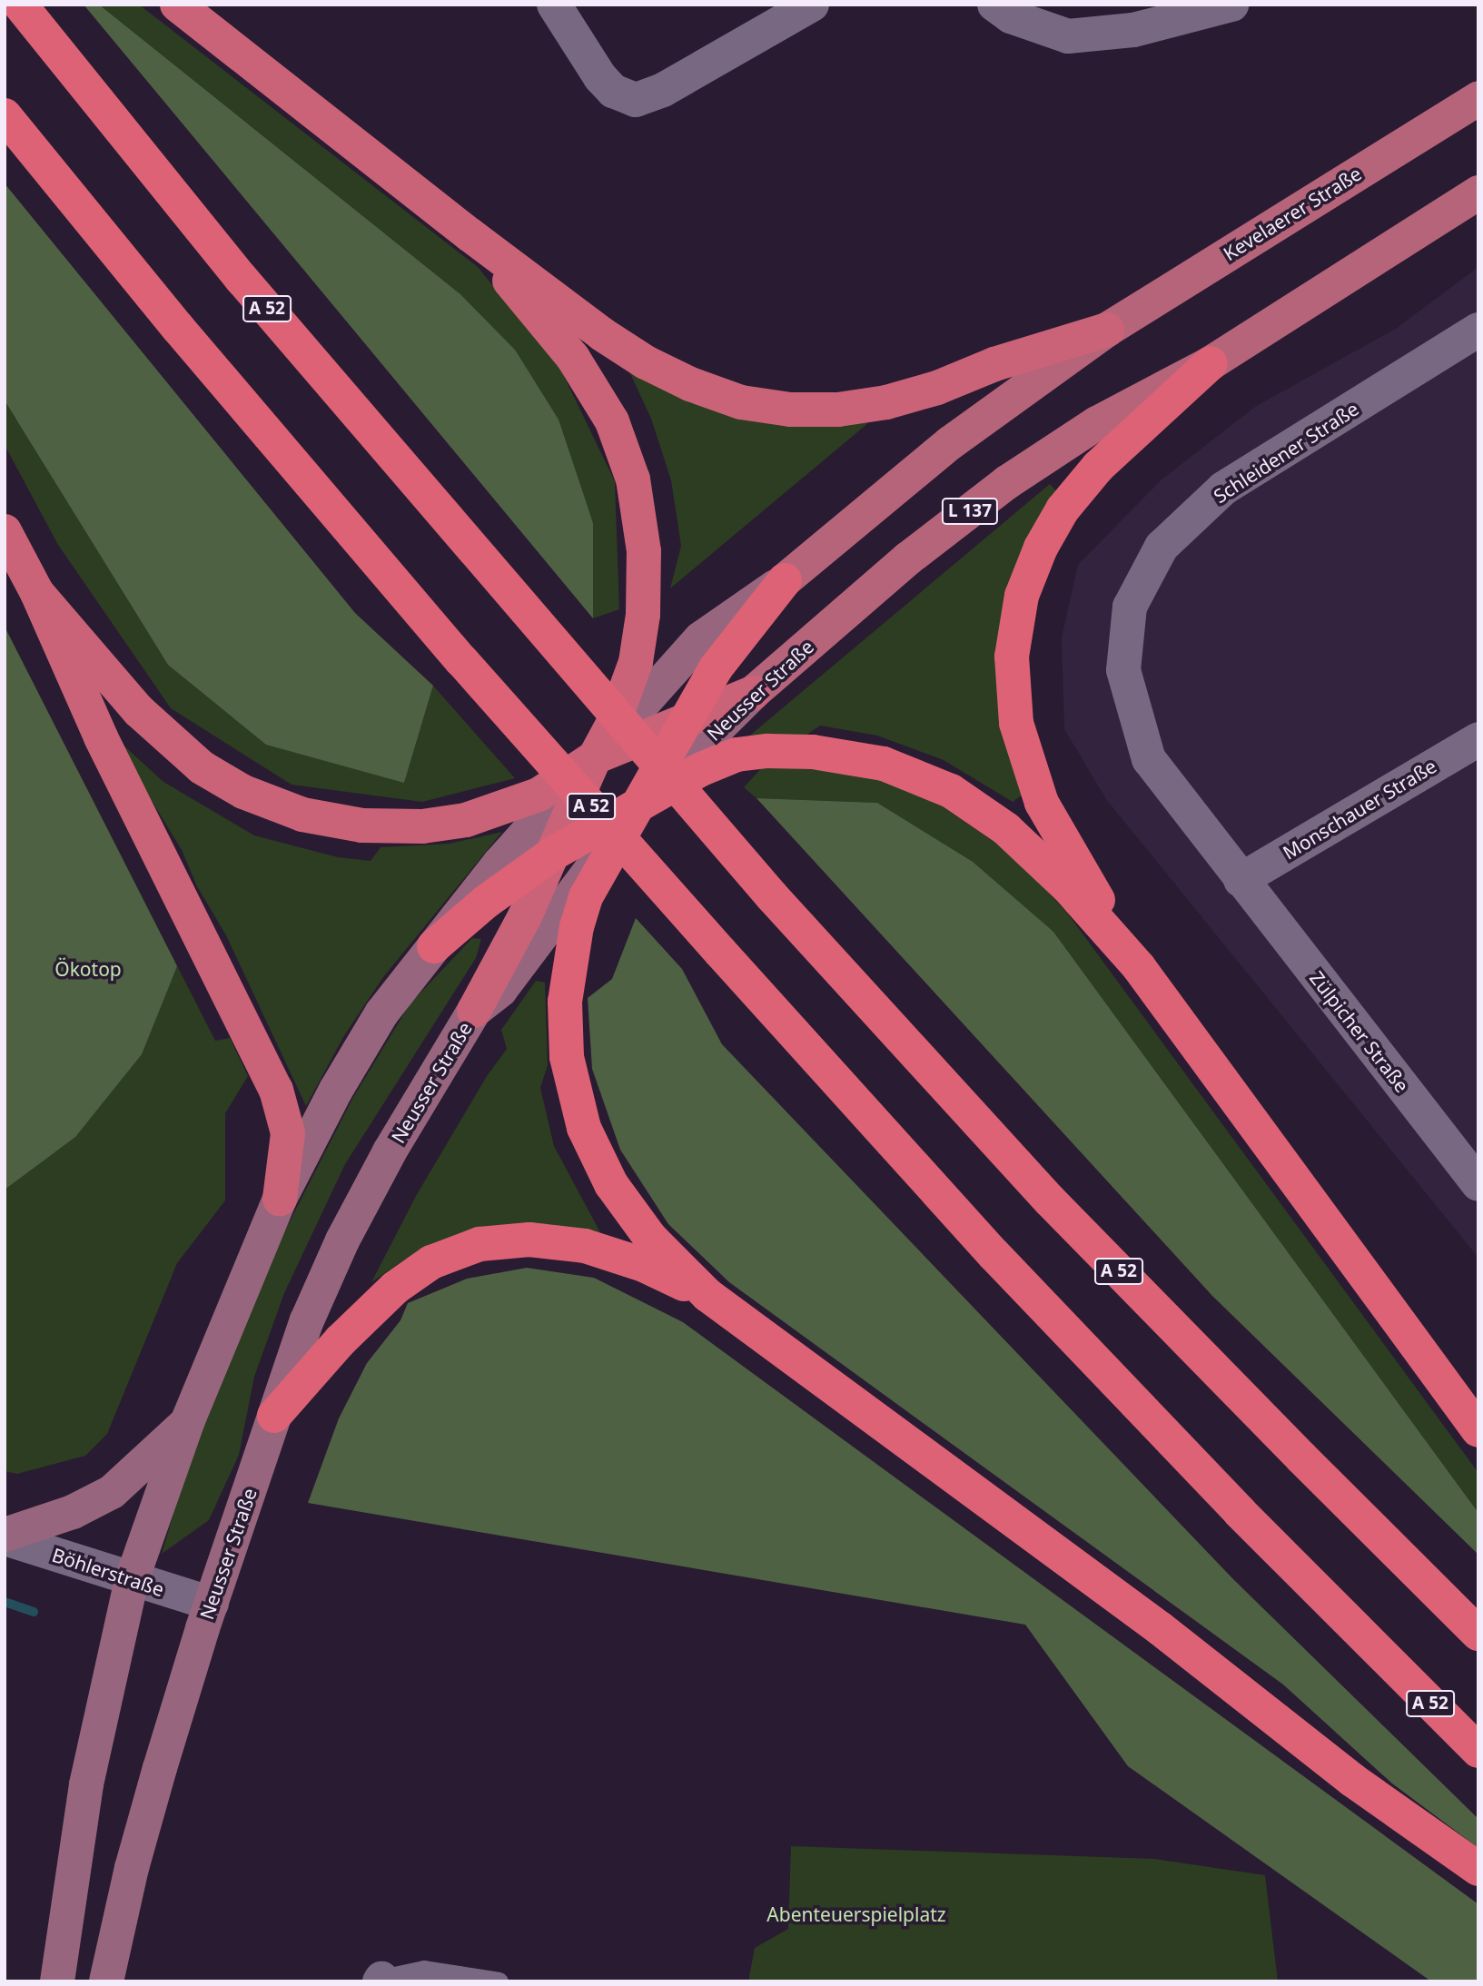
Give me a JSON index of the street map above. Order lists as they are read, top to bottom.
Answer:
{
  "streets": {
    "highway": ["A 52"],
    "main road": ["Kevelaerer Straße", "L 137", "Neusser Straße"],
    "street": [
      "Schleidener Straße",
      "Monschauer Straße",
      "Zülpicher Straße",
      "Böhlerstraße"
    ]
  },
  "crossings": [
    ["Schleidener Straße", "Monschauer Straße"],
    ["Schleidener Straße", "Zülpicher Straße"],
    ["L 137", "Neusser Straße"],
    ["Neusser Straße", "Böhlerstraße"],
    ["Monschauer Straße", "Zülpicher Straße"]
  ],
  "parks": ["Ökotop", "Abenteuerspielplatz"]
}
